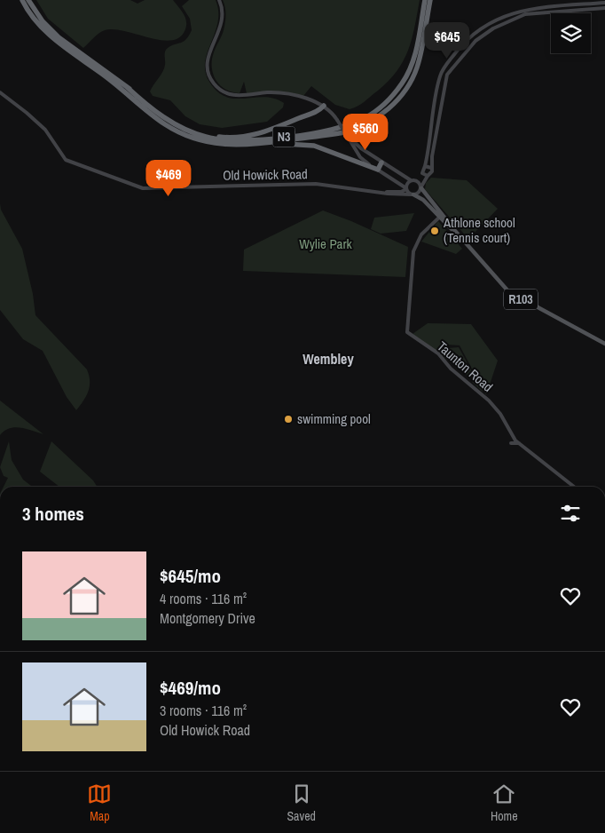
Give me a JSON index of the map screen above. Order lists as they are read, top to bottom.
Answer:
{
  "streets": {
    "highway": ["N3"],
    "main road": ["R103"],
    "street": ["Old Howick Road", "Taunton Road"]
  },
  "crossings": [
    ["Old Howick Road", "R103"],
    ["R103", "Taunton Road"]
  ],
  "districts": ["Wembley"],
  "parks": ["Wylie Park"],
  "places": ["Athlone school (Tennis court)", "swimming pool"],
  "page": {
    "price": ["$645", "$560", "$469"],
    "heading": "3 homes",
    "list": [
      {
        "name": "$645/mo",
        "note": "4 rooms · 116 m² · Montgomery Drive"
      },
      {
        "name": "$469/mo",
        "note": "3 rooms · 116 m² · Old Howick Road"
      }
    ],
    "tabs": ["Map", "Saved", "Home"]
  }
}
